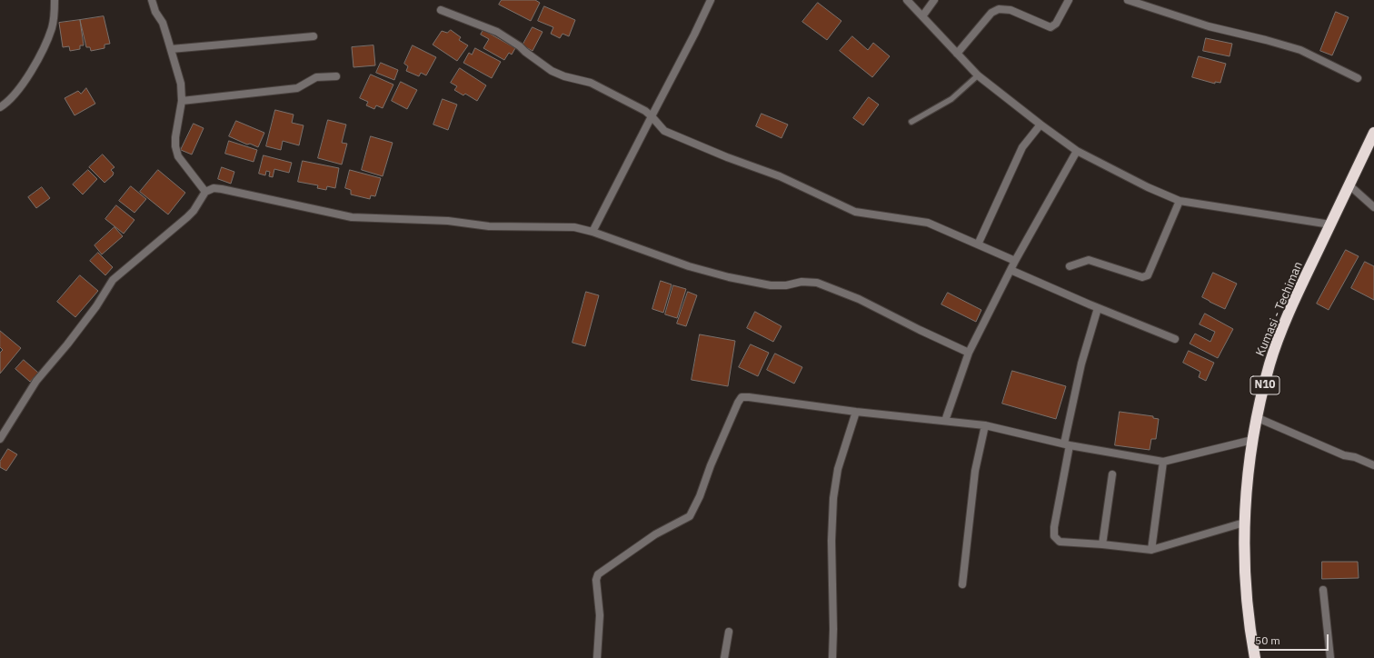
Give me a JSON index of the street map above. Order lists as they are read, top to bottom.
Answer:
{
  "streets": {
    "highway": ["Kumasi - Techiman", "N10"]
  },
  "scale_bar": "50 m"
}
